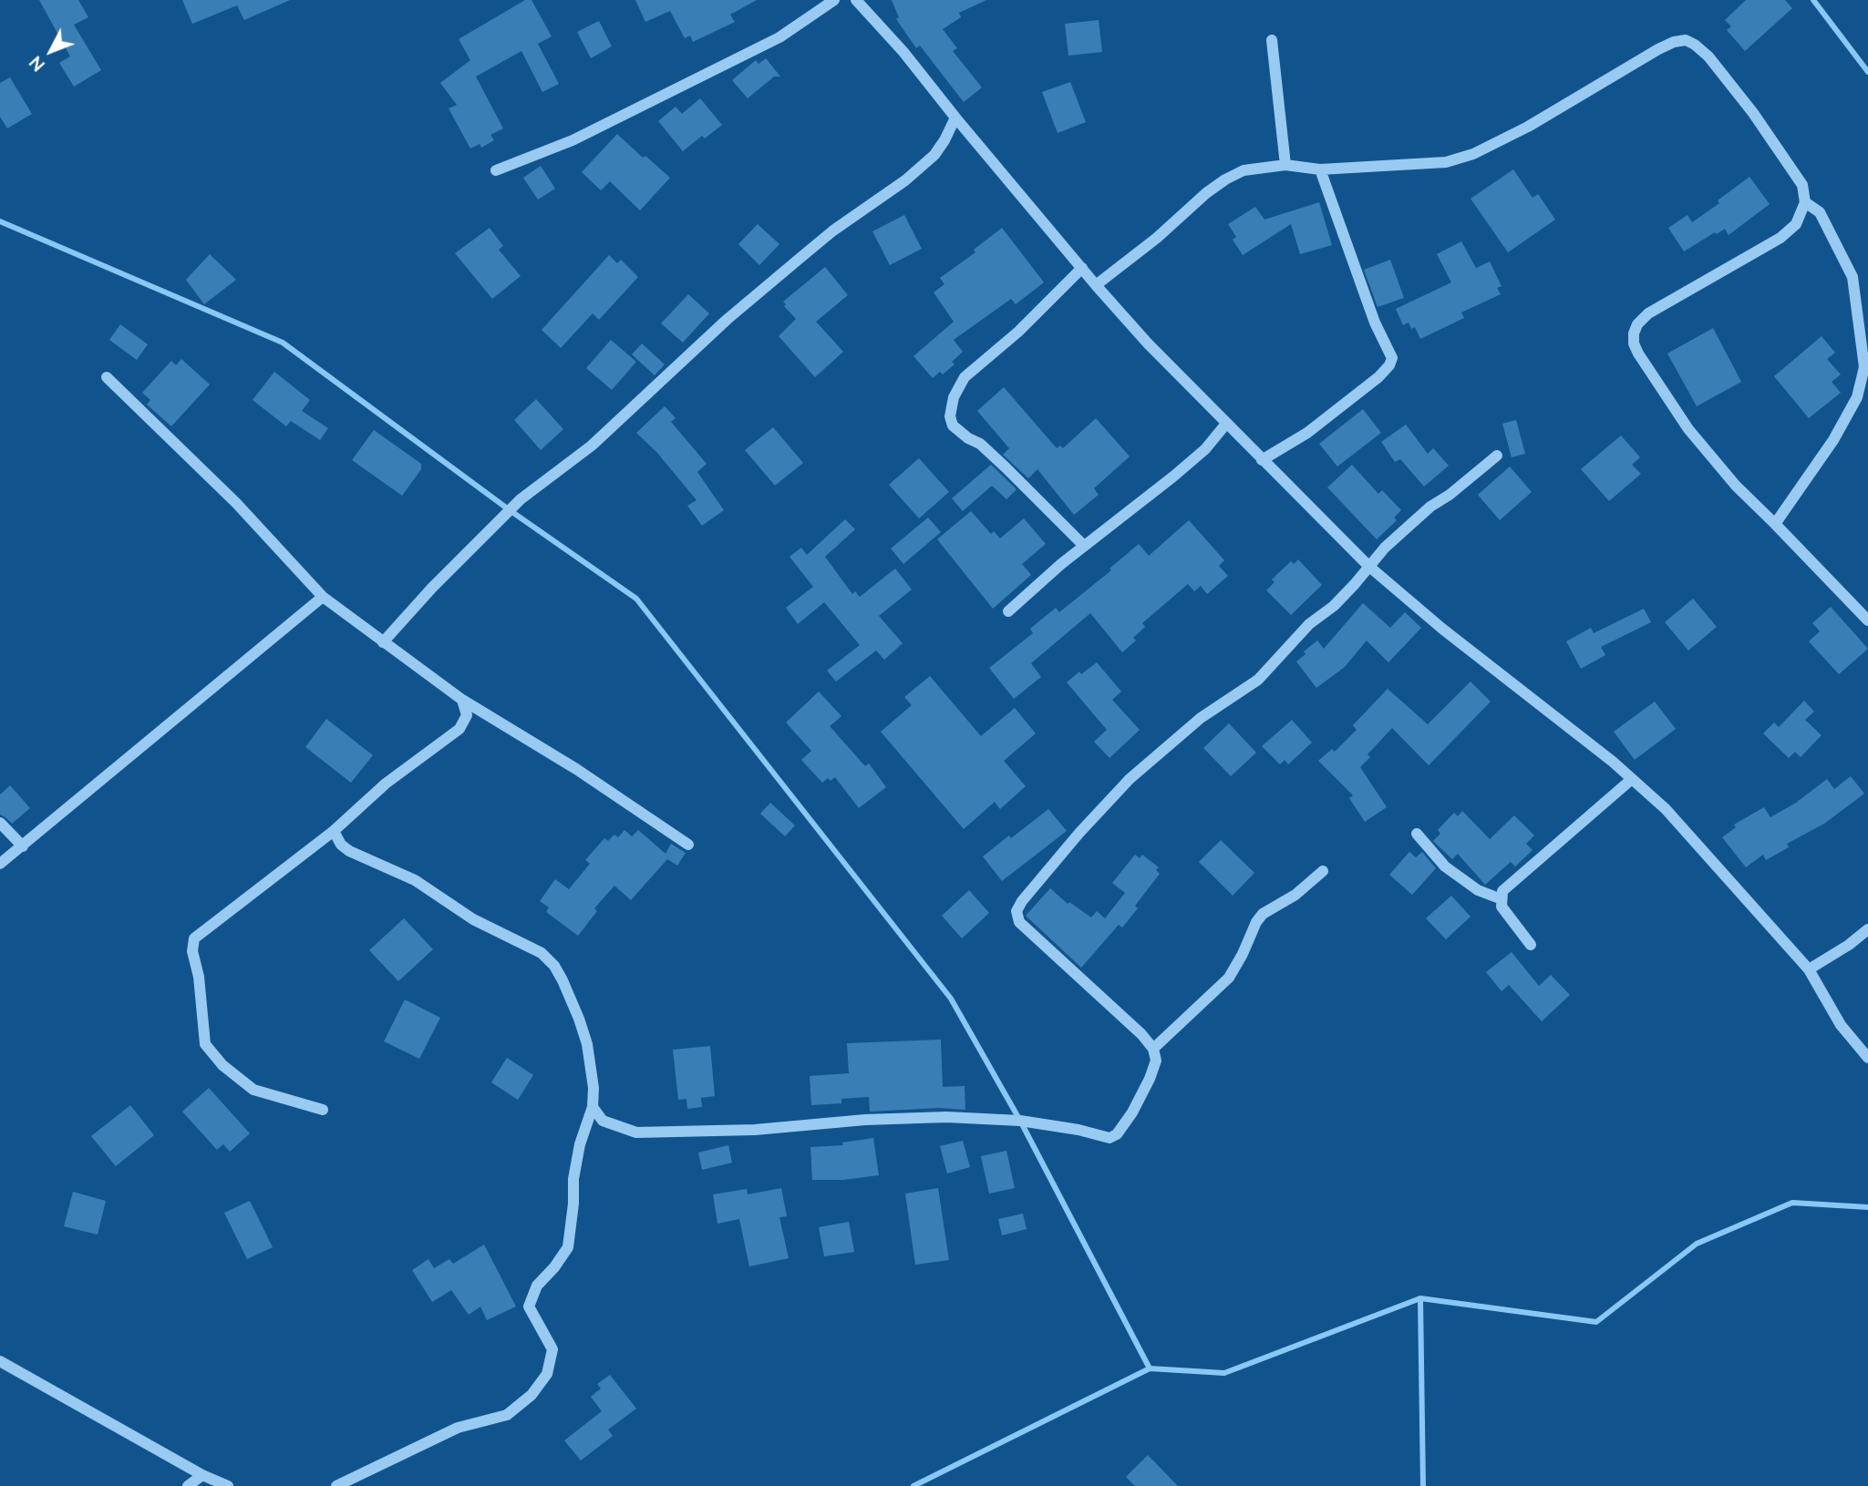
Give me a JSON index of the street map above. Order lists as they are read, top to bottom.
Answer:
{
  "north": "bottom left"
}
